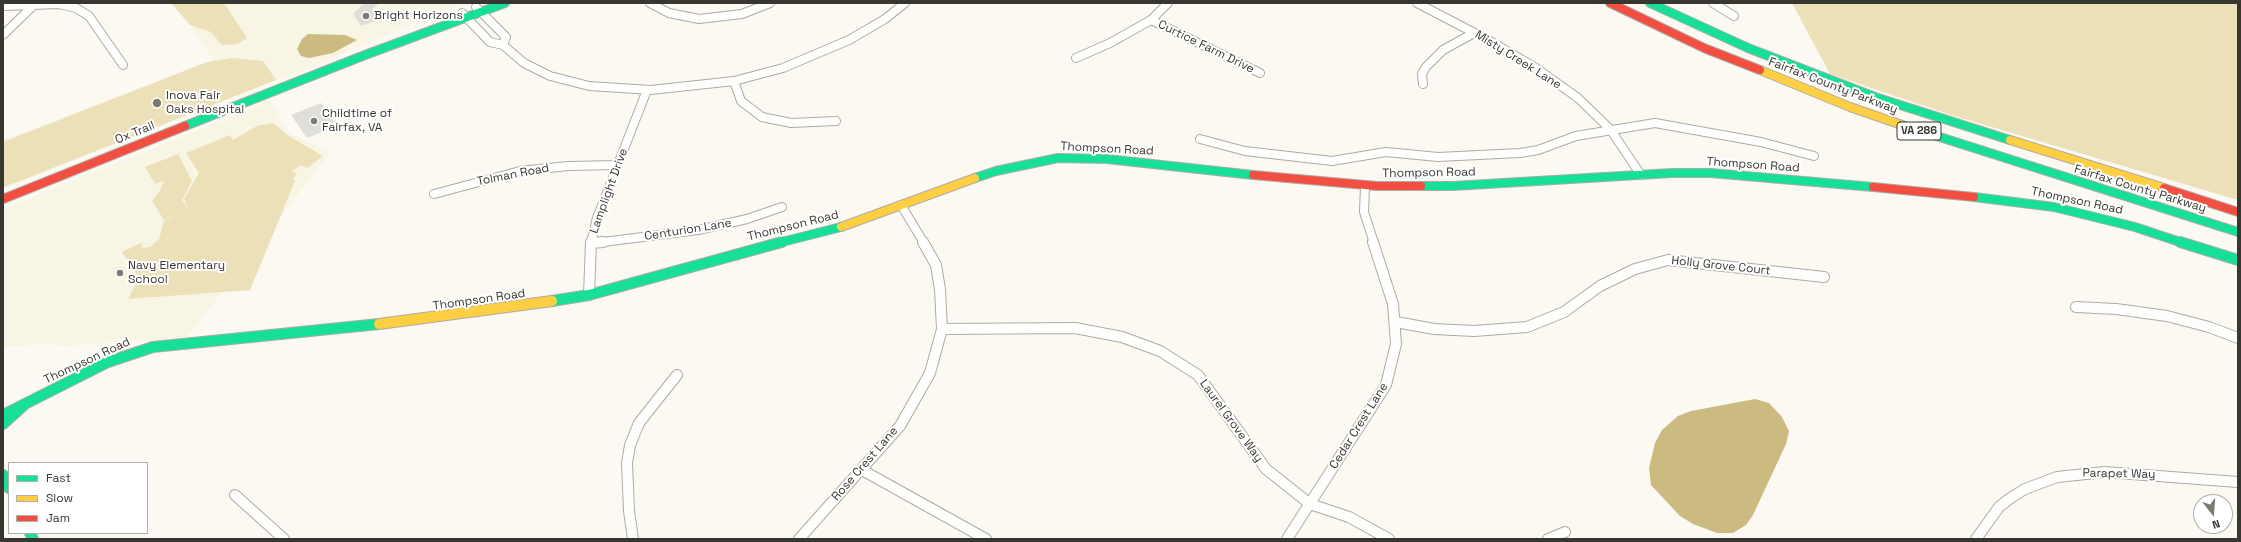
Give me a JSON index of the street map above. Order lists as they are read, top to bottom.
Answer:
{
  "streets": {
    "main road": [
      "Fairfax County Parkway",
      "VA 286",
      "Ox Trail",
      "Thompson Road"
    ],
    "street": [
      "Curtice Farm Drive",
      "Misty Creek Lane",
      "Tolman Road",
      "Lamplight Drive",
      "Centurion Lane",
      "Holly Grove Court",
      "Laurel Grove Way",
      "Cedar Crest Lane",
      "Rose Crest Lane",
      "Parapet Way"
    ]
  },
  "crossings": [
    ["Misty Creek Lane", "Thompson Road"],
    ["Thompson Road", "Lamplight Drive"],
    ["Thompson Road", "Cedar Crest Lane"],
    ["Thompson Road", "Rose Crest Lane"],
    ["Tolman Road", "Lamplight Drive"],
    ["Lamplight Drive", "Centurion Lane"],
    ["Holly Grove Court", "Cedar Crest Lane"],
    ["Laurel Grove Way", "Cedar Crest Lane"],
    ["Laurel Grove Way", "Rose Crest Lane"]
  ],
  "places": [
    "Bright Horizons",
    "Inova Fair Oaks Hospital",
    "Childtime of Fairfax, VA",
    "Navy Elementary School"
  ],
  "legend": ["Fast", "Slow", "Jam"],
  "north": "bottom"
}
